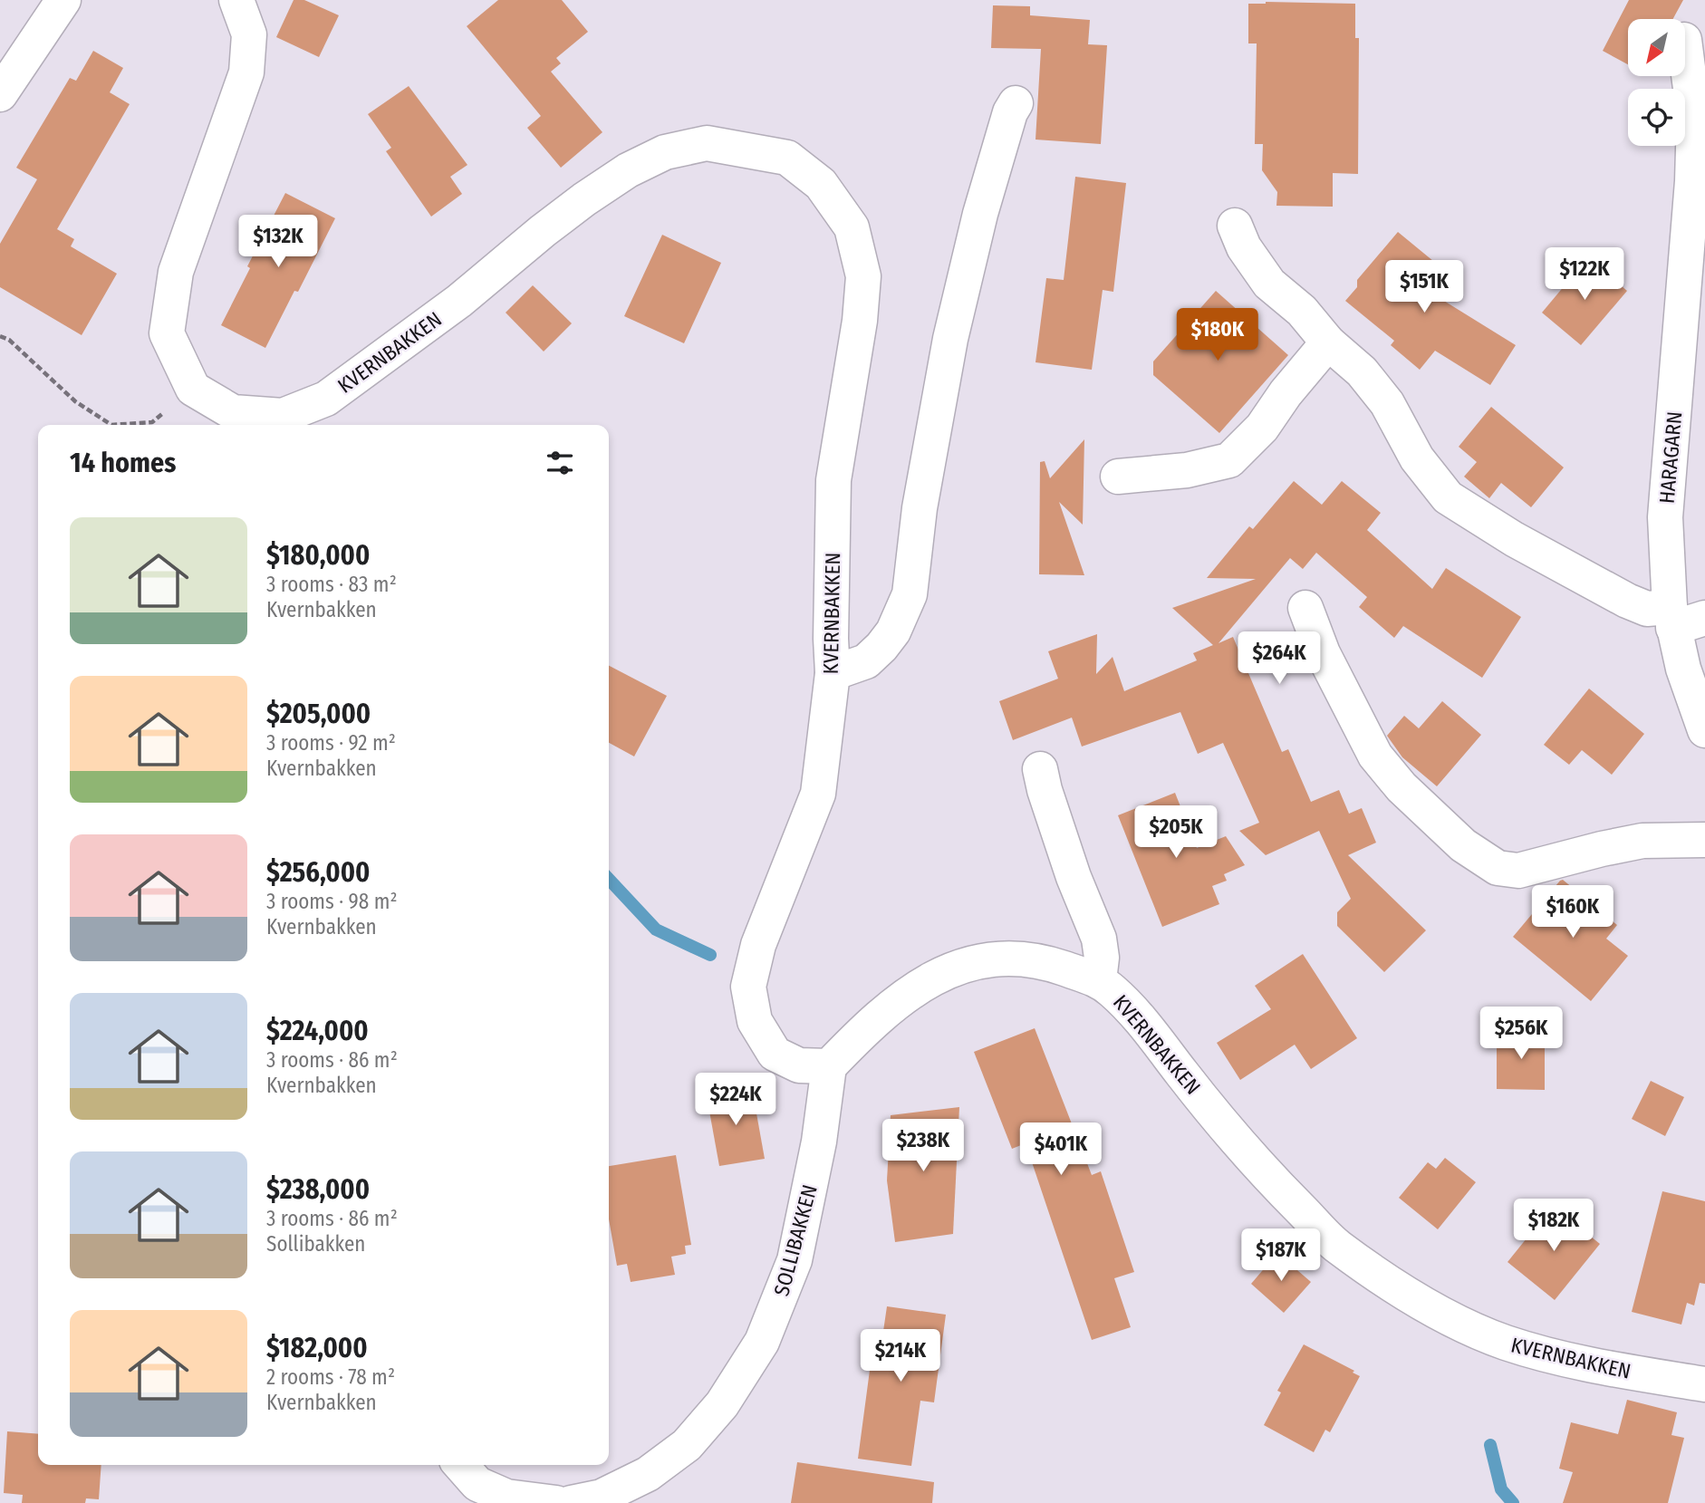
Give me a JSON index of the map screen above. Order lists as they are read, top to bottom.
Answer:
{
  "streets": {
    "street": ["KVERNBAKKEN", "HARAGARN", "SOLLIBAKKEN"]
  },
  "crossings": [
    ["KVERNBAKKEN", "SOLLIBAKKEN"]
  ],
  "north": "bottom left",
  "page": {
    "price": [
      "$132K",
      "$122K",
      "$151K",
      "$180K",
      "$264K",
      "$205K",
      "$160K",
      "$256K",
      "$224K",
      "$238K",
      "$401K",
      "$182K",
      "$187K",
      "$214K"
    ],
    "heading": "14 homes",
    "list": [
      {
        "name": "$180,000",
        "note": "3 rooms · 83 m² · Kvernbakken"
      },
      {
        "name": "$205,000",
        "note": "3 rooms · 92 m² · Kvernbakken"
      },
      {
        "name": "$256,000",
        "note": "3 rooms · 98 m² · Kvernbakken"
      },
      {
        "name": "$224,000",
        "note": "3 rooms · 86 m² · Kvernbakken"
      },
      {
        "name": "$238,000",
        "note": "3 rooms · 86 m² · Sollibakken"
      },
      {
        "name": "$182,000",
        "note": "2 rooms · 78 m² · Kvernbakken"
      }
    ]
  }
}
